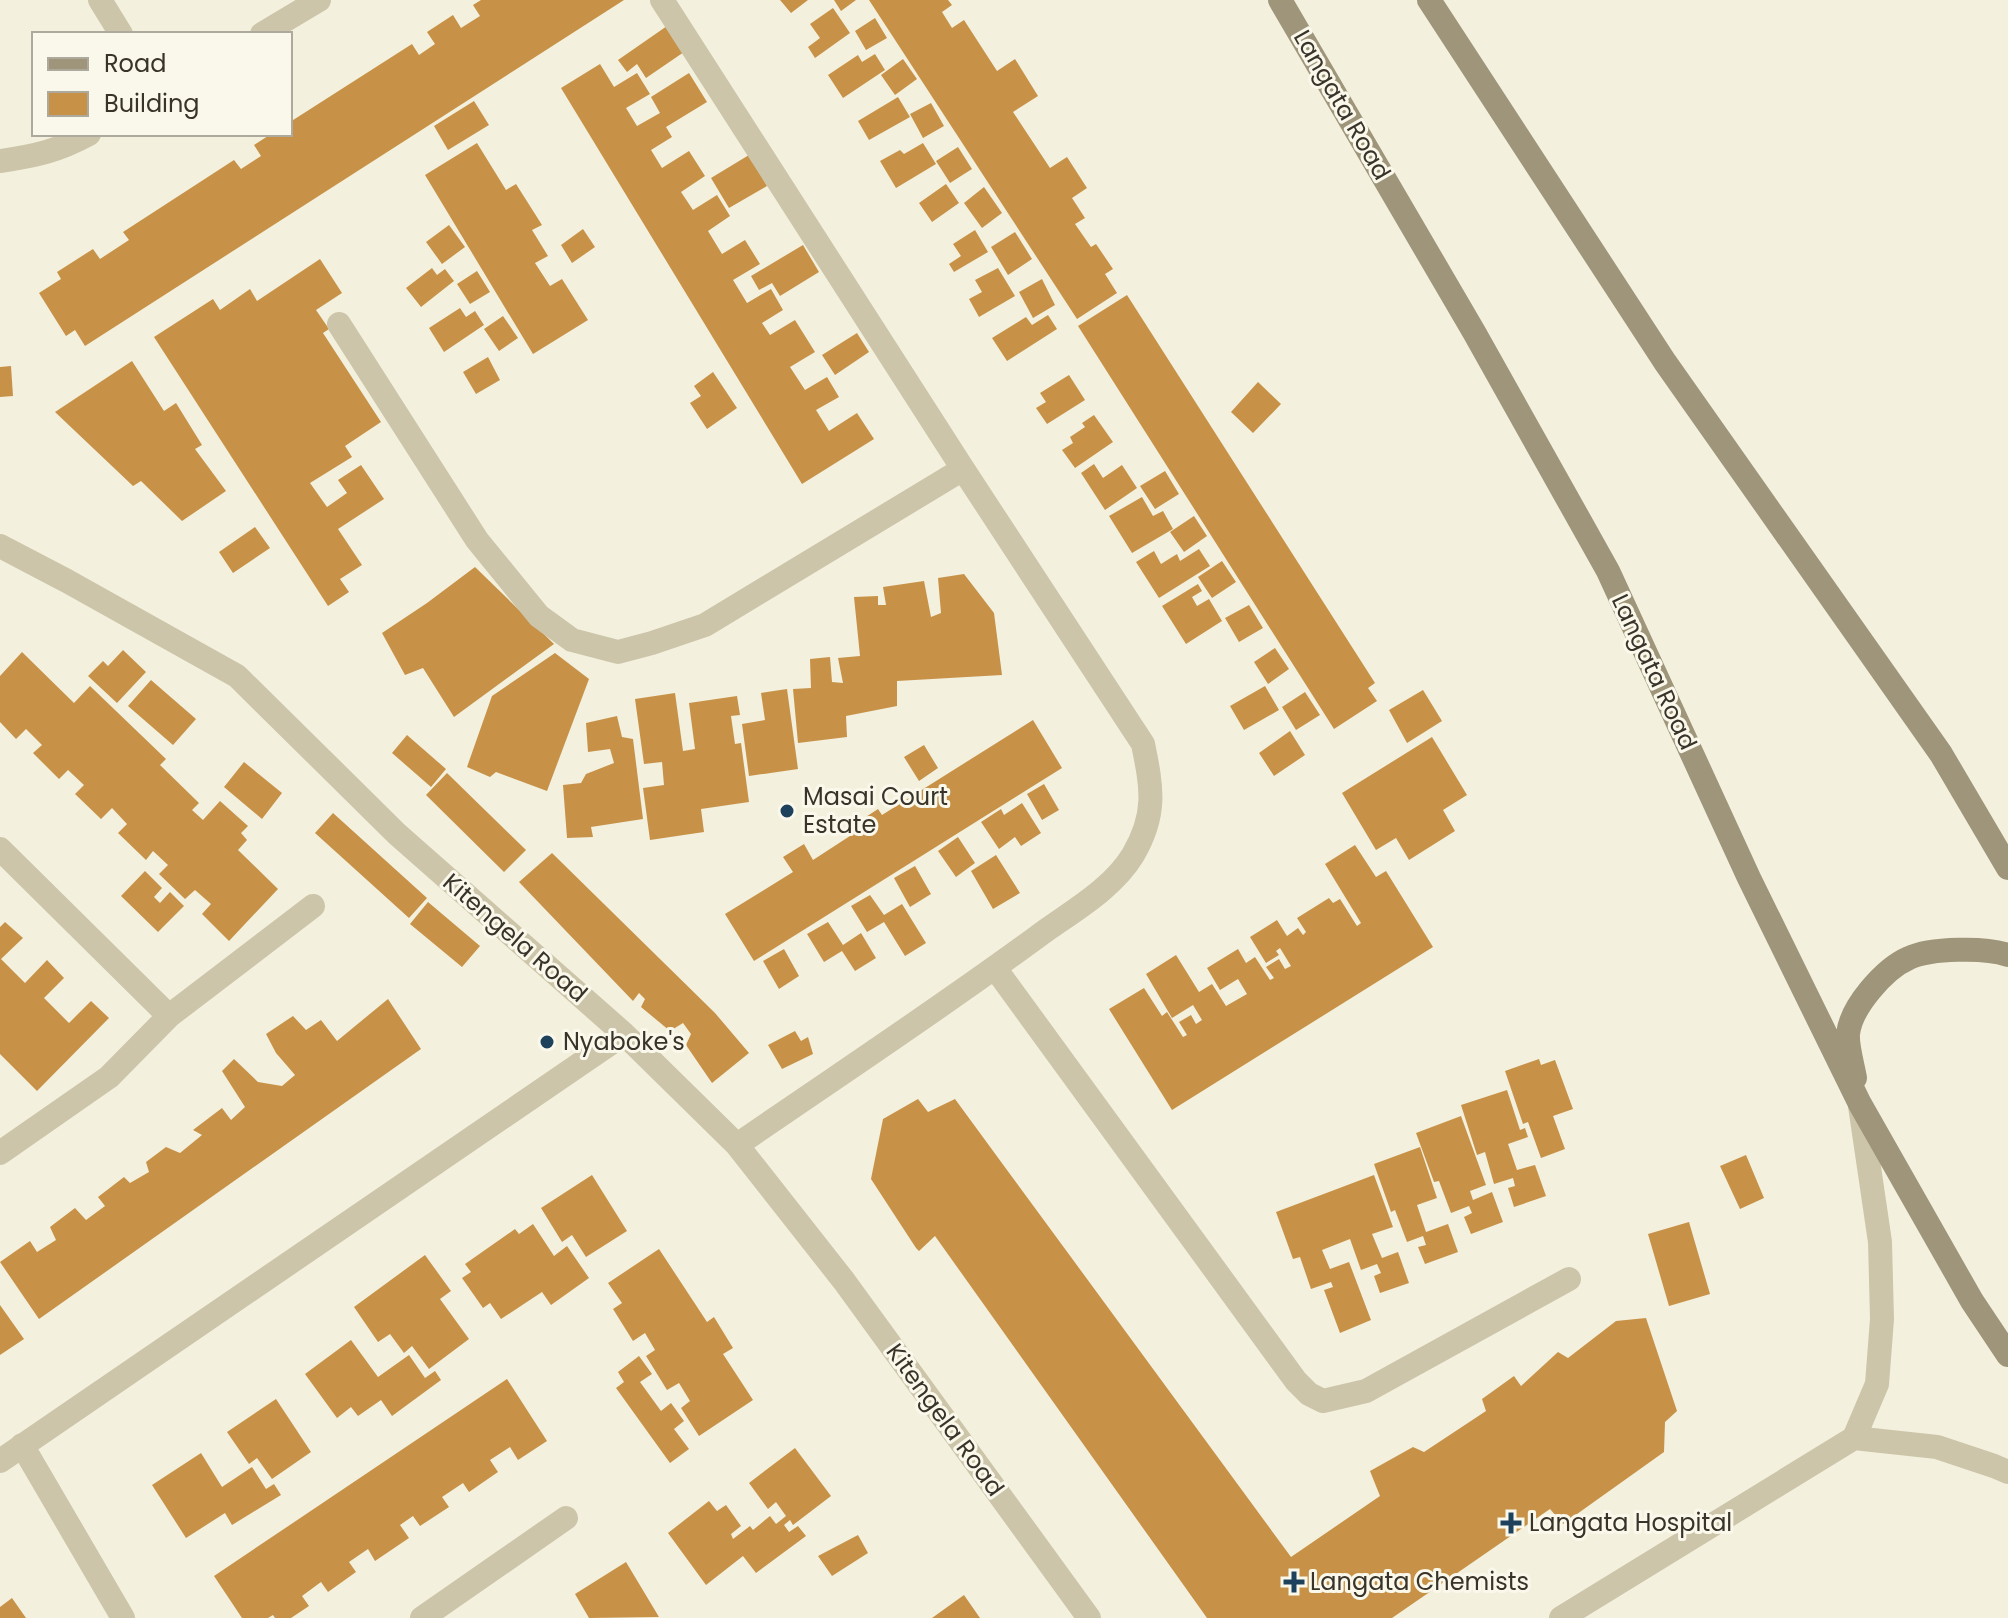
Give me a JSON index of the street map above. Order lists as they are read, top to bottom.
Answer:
{
  "streets": {
    "main road": ["Langata Road"],
    "street": ["Kitengela Road"]
  },
  "places": {
    "other": ["Masai Court Estate", "Nyaboke's"],
    "health": ["Langata Hospital", "Langata Chemists"]
  },
  "legend": ["Road", "Building"]
}
